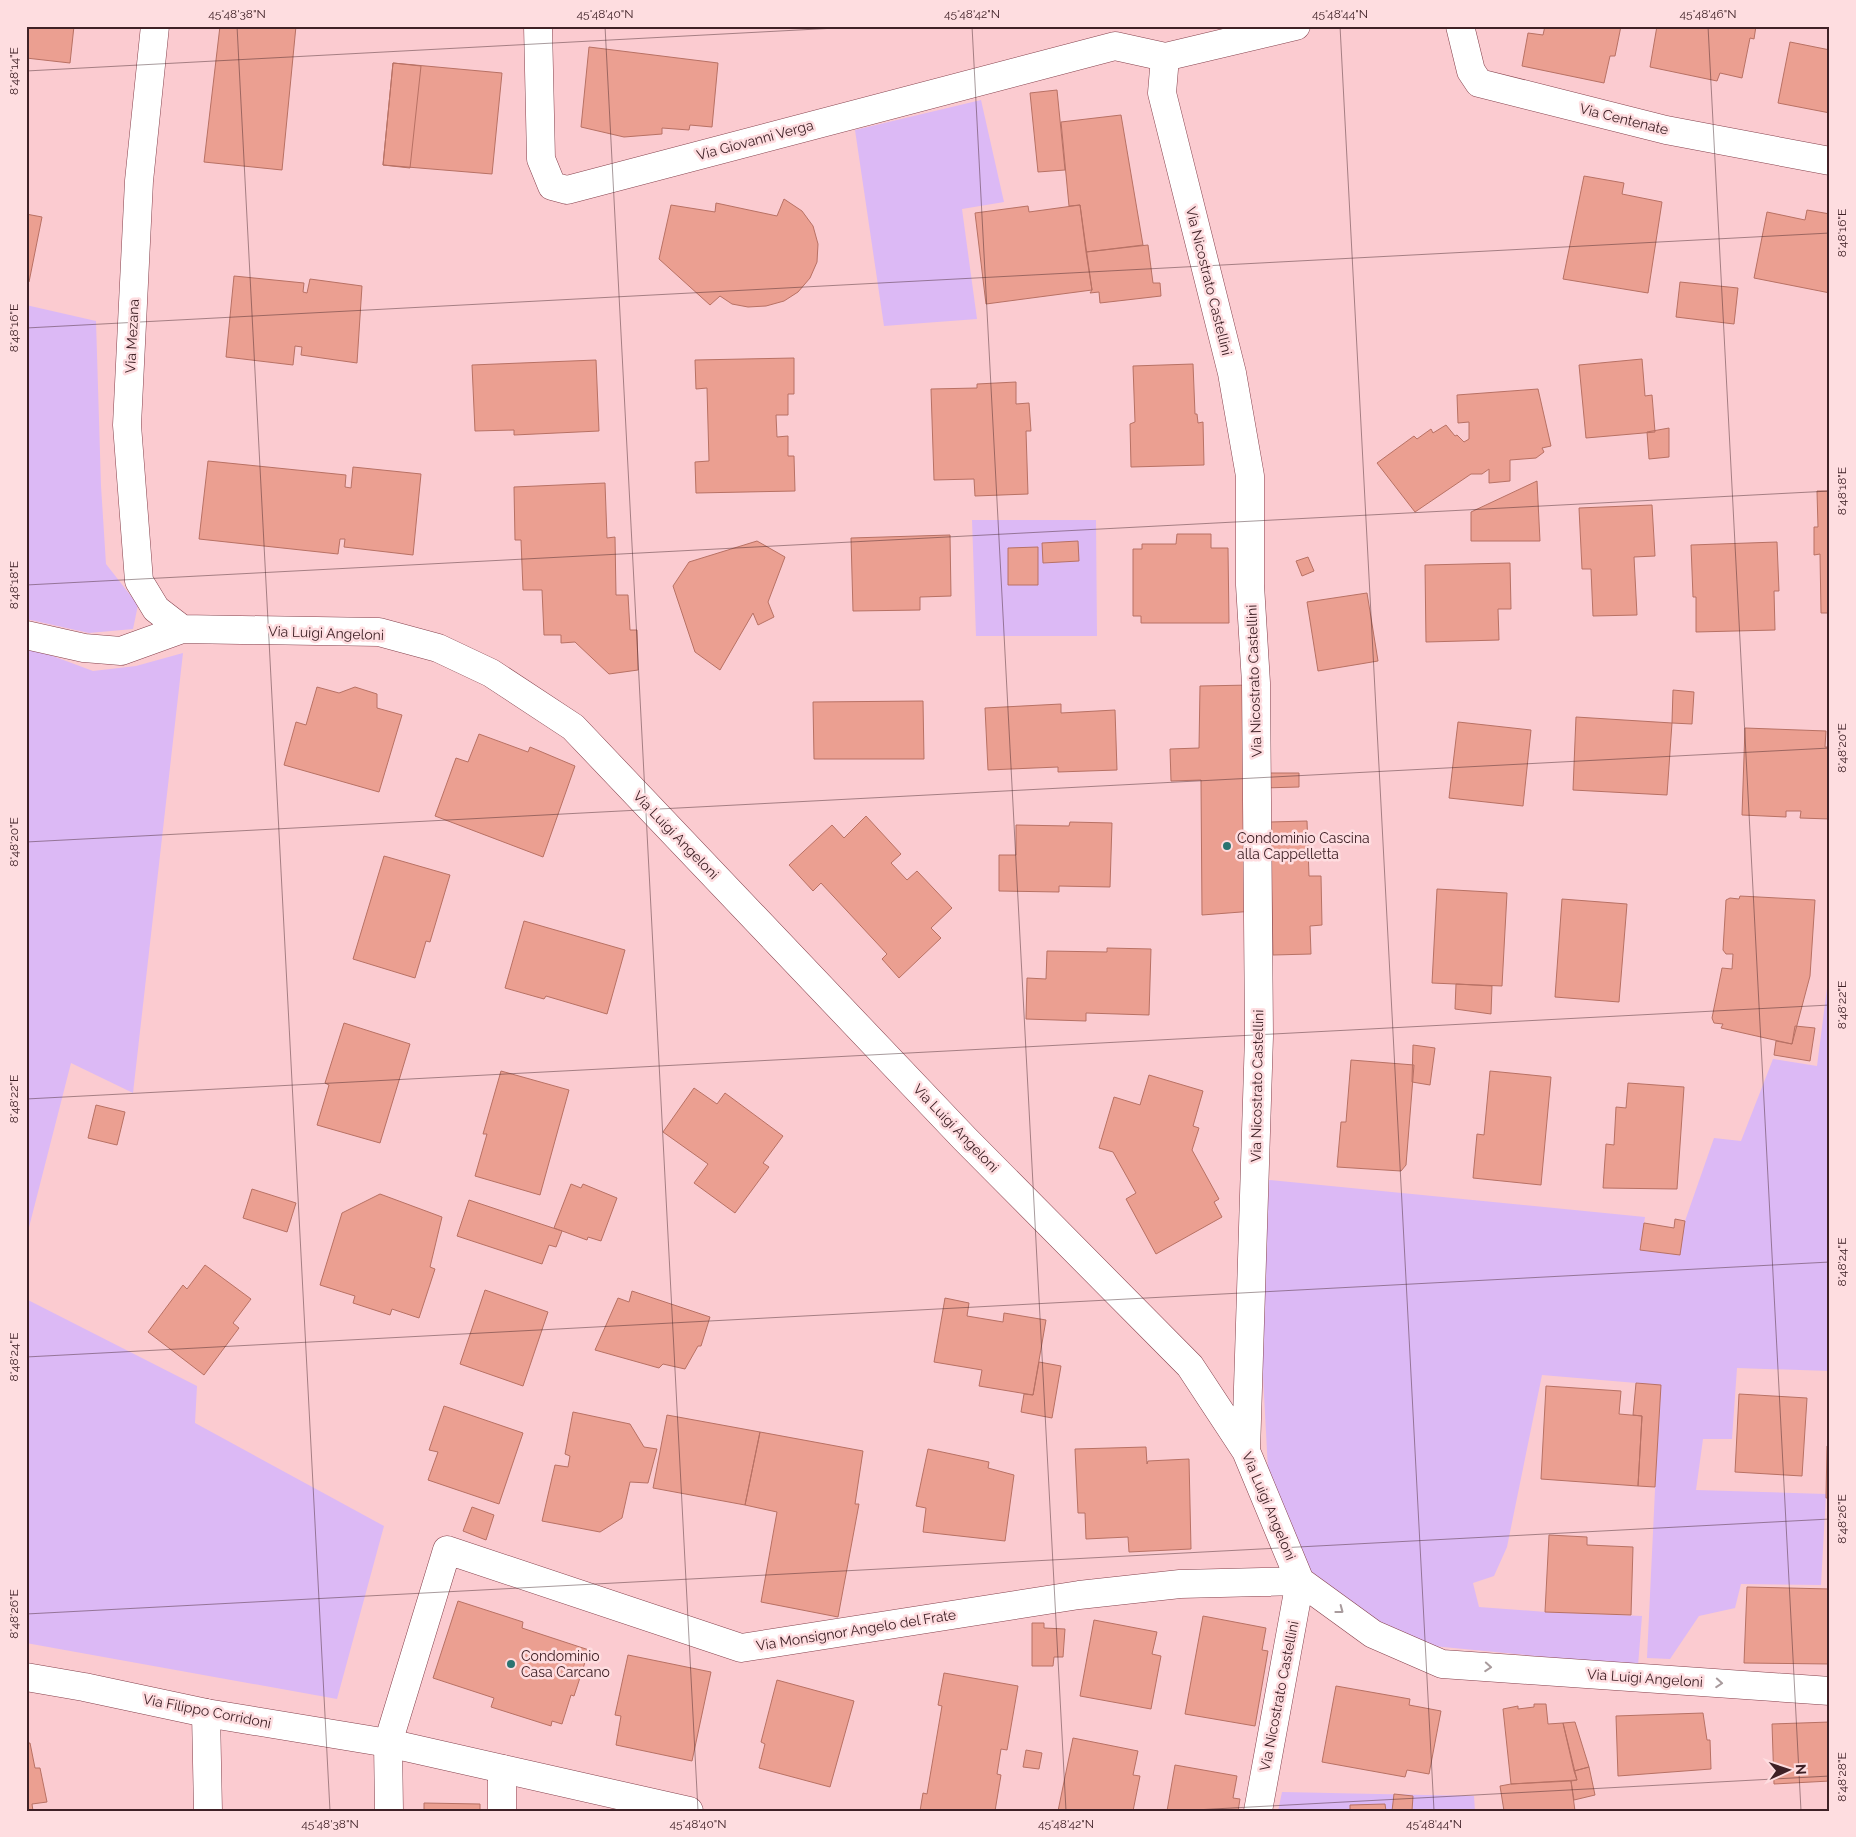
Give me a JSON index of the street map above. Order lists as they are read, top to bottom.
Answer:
{
  "streets": {
    "street": [
      "Via Centenate",
      "Via Giovanni Verga",
      "Via Nicostrato Castellini",
      "Via Mezana",
      "Via Luigi Angeloni",
      "Via Monsignor Angelo del Frate",
      "Via Filippo Corridoni"
    ]
  },
  "crossings": [
    ["Via Giovanni Verga", "Via Nicostrato Castellini"],
    ["Via Nicostrato Castellini", "Via Luigi Angeloni"],
    ["Via Nicostrato Castellini", "Via Monsignor Angelo del Frate"],
    ["Via Mezana", "Via Luigi Angeloni"],
    ["Via Luigi Angeloni", "Via Monsignor Angelo del Frate"],
    ["Via Monsignor Angelo del Frate", "Via Filippo Corridoni"]
  ],
  "places": ["Condominio Cascina alla Cappelletta", "Condominio Casa Carcano"],
  "north": "right",
  "coordinates": [
    "45°48'38\"N",
    "45°48'40\"N",
    "45°48'42\"N",
    "45°48'44\"N",
    "45°48'46\"N",
    "8°48'14\"E",
    "8°48'16\"E",
    "8°48'18\"E",
    "8°48'20\"E",
    "8°48'22\"E",
    "8°48'24\"E",
    "8°48'26\"E",
    "8°48'28\"E"
  ]
}
